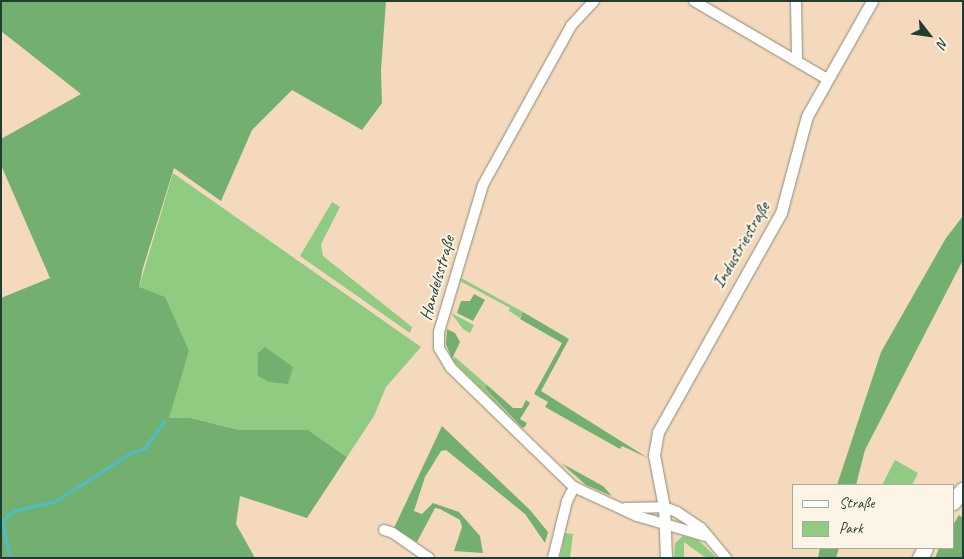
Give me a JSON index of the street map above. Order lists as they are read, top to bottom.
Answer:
{
  "streets": {
    "street": ["Industriestraße", "Handelsstraße"]
  },
  "crossings": [
    ["Industriestraße", "Handelsstraße"]
  ],
  "legend": ["Straße", "Park"],
  "north": "bottom right"
}
